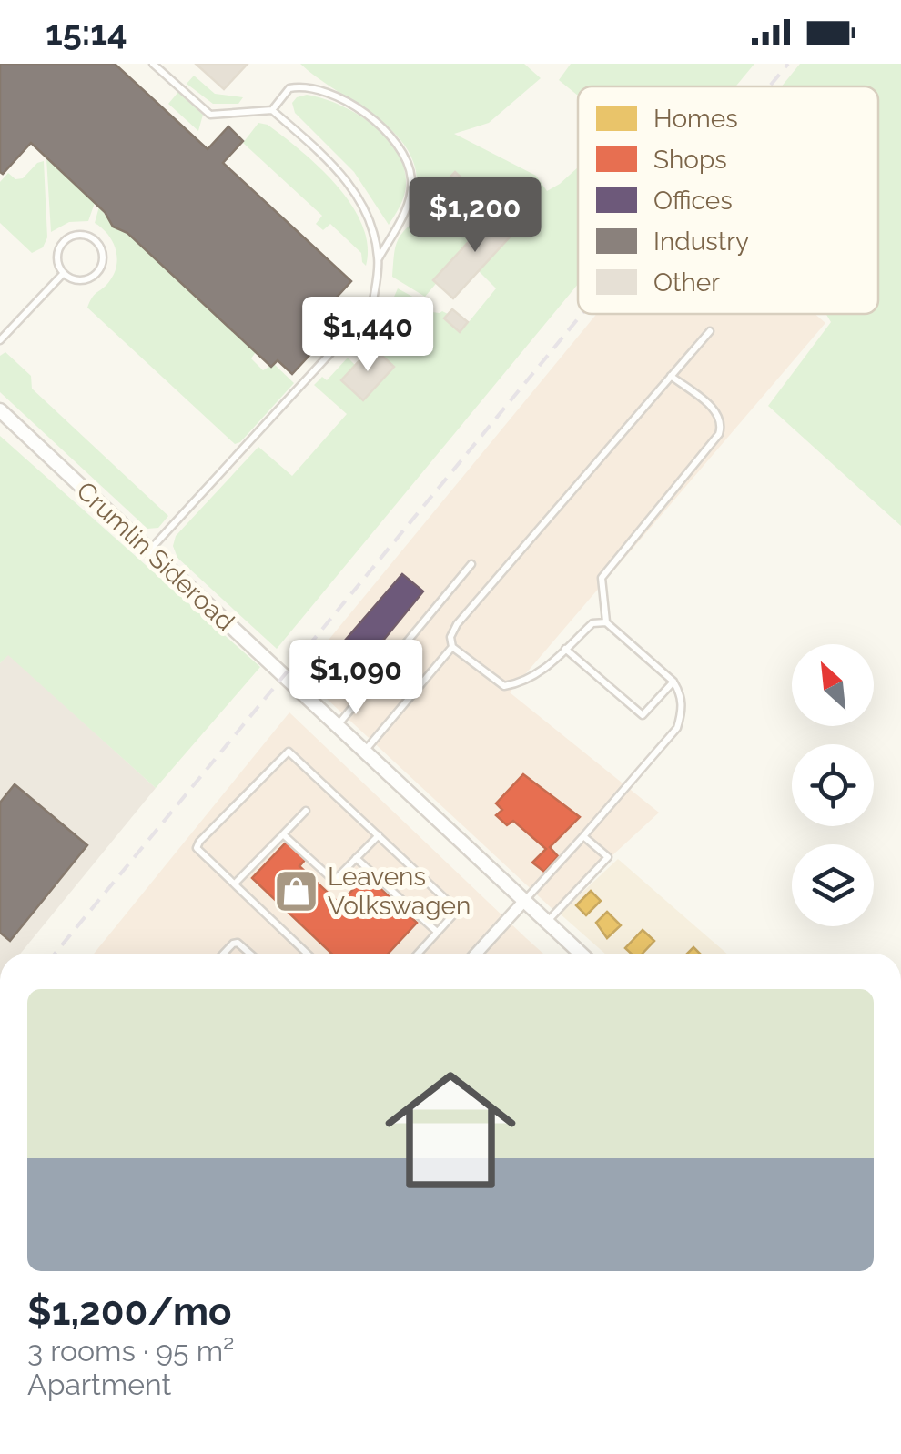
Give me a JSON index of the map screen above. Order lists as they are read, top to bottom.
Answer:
{
  "streets": {
    "street": ["Crumlin Sideroad"]
  },
  "places": {
    "shop": ["Leavens Volkswagen"]
  },
  "legend": [
    "Homes",
    "Shops",
    "Offices",
    "Industry",
    "Other"
  ],
  "north": "top left",
  "page": {
    "status": "15:14",
    "price": ["$1,200", "$1,440", "$1,090"],
    "list": [
      {
        "name": "$1,200/mo",
        "note": "3 rooms · 95 m² · Apartment"
      }
    ]
  }
}
